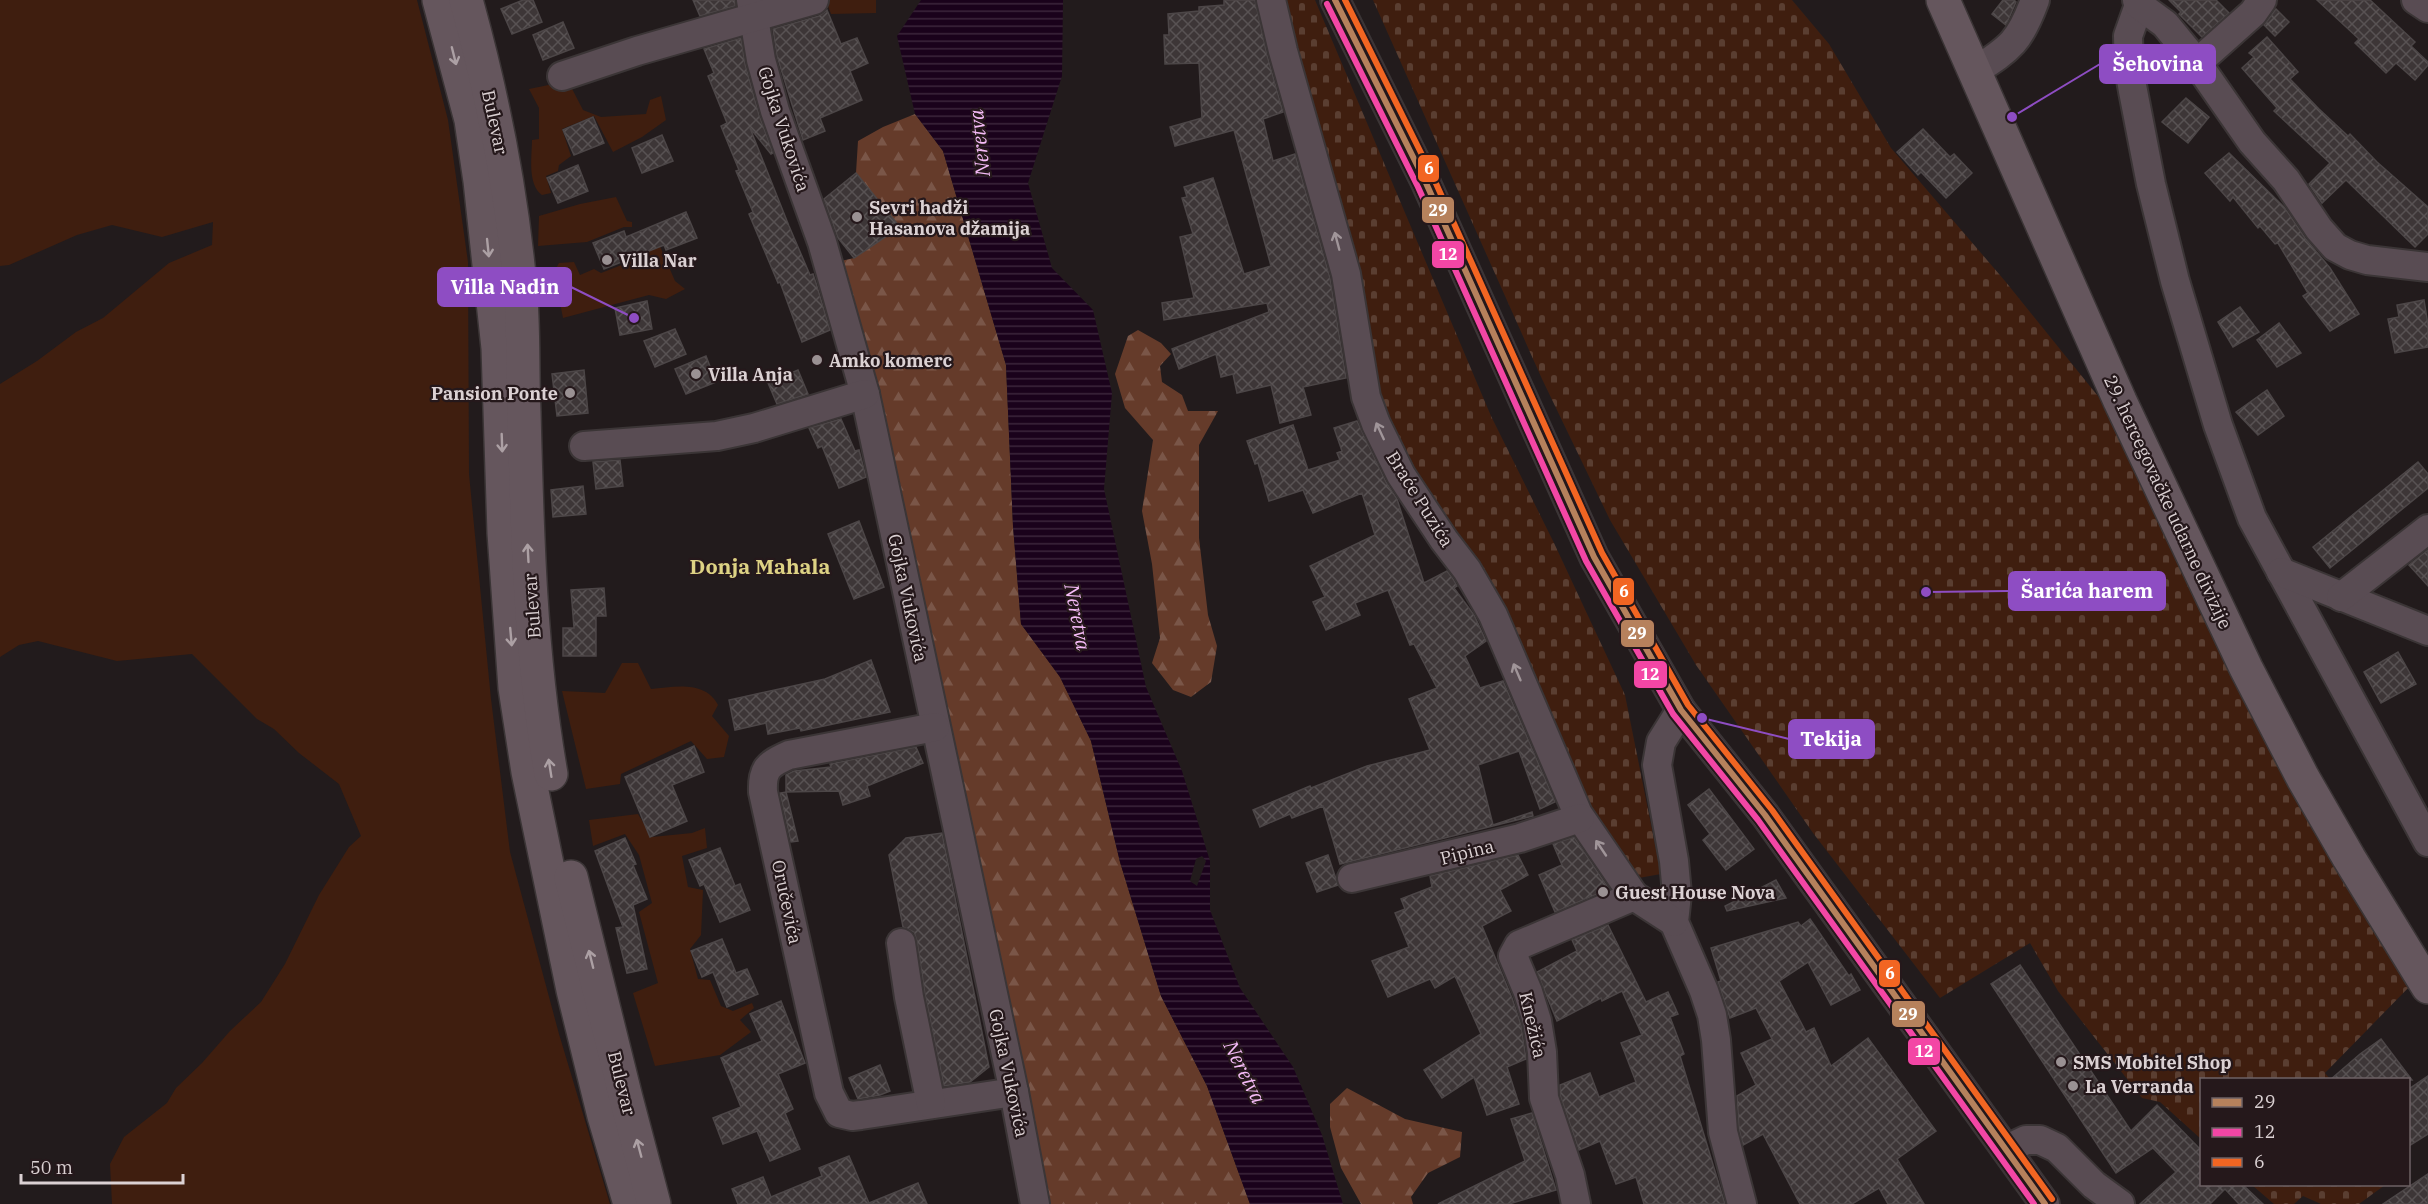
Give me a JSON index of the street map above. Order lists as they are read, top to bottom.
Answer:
{
  "streets": {
    "main road": ["Bulevar", "29. hercegovačke udarne divizije"],
    "street": [
      "Gojka Vukovića",
      "Braće Puzića",
      "Pipina",
      "Oručevića",
      "Knežića"
    ]
  },
  "crossings": [
    ["Gojka Vukovića", "Oručevića"],
    ["Braće Puzića", "Pipina"],
    ["Braće Puzića", "Knežića"]
  ],
  "districts": ["Donja Mahala"],
  "water": ["Neretva"],
  "places": [
    "Šehovina",
    "Sevri hadži Hasanova džamija",
    "Villa Nar",
    "Villa Nadin",
    "Amko komerc",
    "Villa Anja",
    "Pansion Ponte",
    "Šarića harem",
    "Tekija",
    "Guest House Nova",
    "SMS Mobitel Shop",
    "La Verranda"
  ],
  "lines": ["transit line 29", "transit line 6", "transit line 12"],
  "legend": ["29", "12", "6"],
  "scale_bar": "50 m"
}
